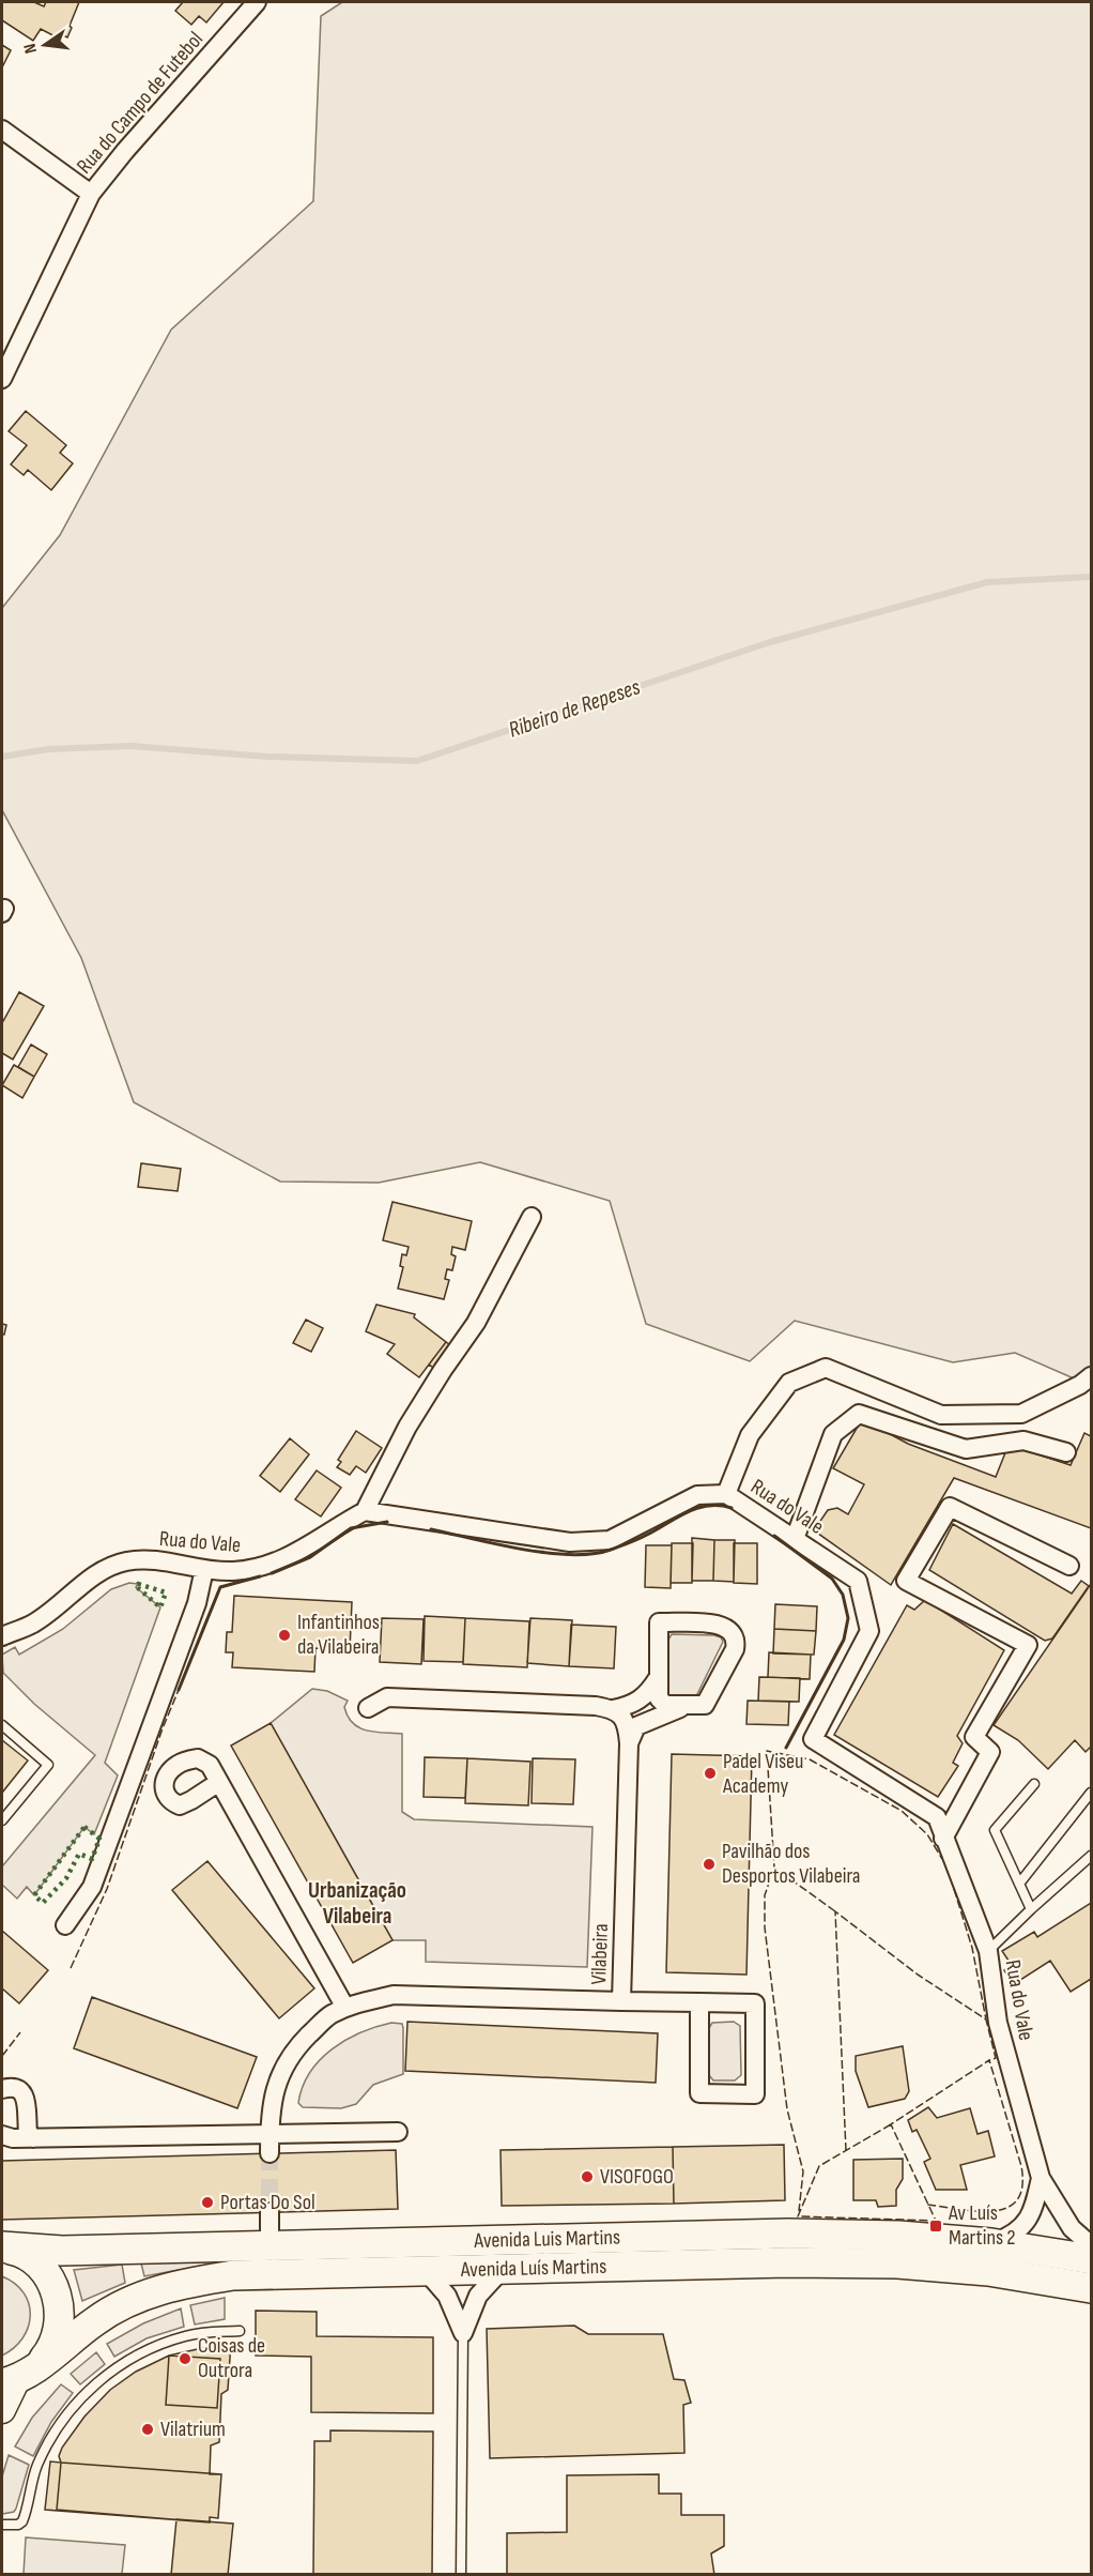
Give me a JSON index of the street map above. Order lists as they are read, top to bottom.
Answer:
{
  "streets": {
    "main road": ["Avenida Luis Martins", "Avenida Luís Martins"],
    "street": ["Rua do Campo de Futebol", "Rua do Vale", "Vilabeira"]
  },
  "crossings": [
    ["Avenida Luis Martins", "Avenida Luís Martins"]
  ],
  "districts": ["Urbanização Vilabeira"],
  "water": ["Ribeiro de Repeses"],
  "places": {
    "other": [
      "Infantinhos da Vilabeira",
      "Padel Viseu Academy",
      "Pavilhão dos Desportos Vilabeira",
      "VISOFOGO",
      "Portas Do Sol",
      "Coisas de Outrora",
      "Vilatrium"
    ],
    "transit": ["Av Luís Martins 2"]
  },
  "north": "left"
}
